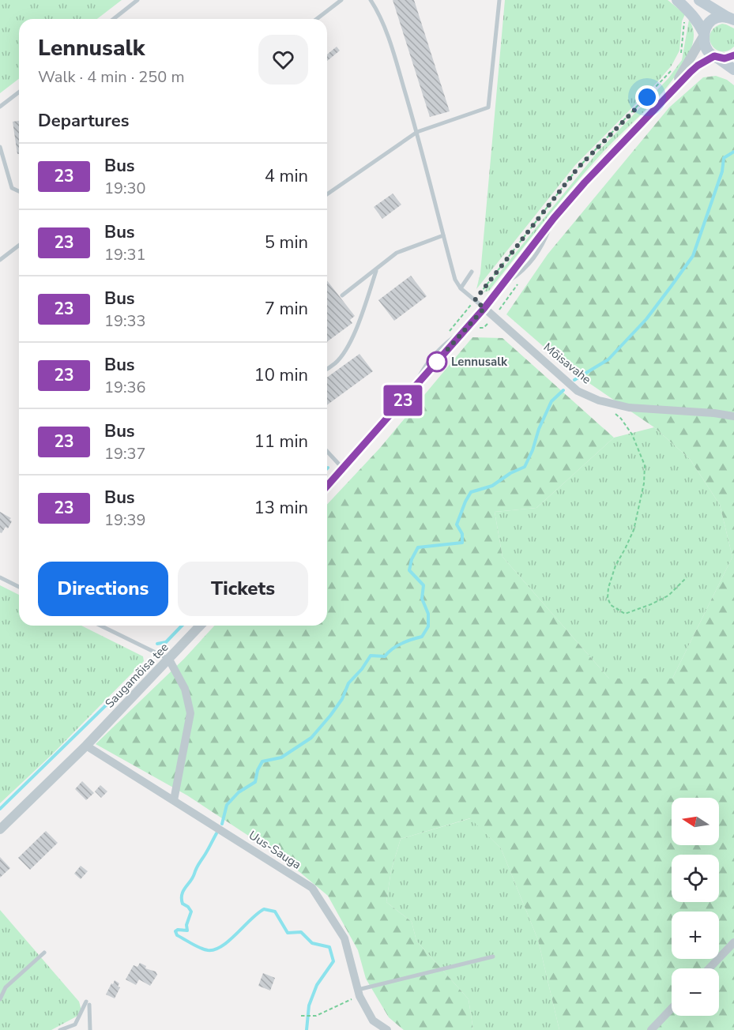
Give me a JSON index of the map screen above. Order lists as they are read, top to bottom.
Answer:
{
  "streets": {
    "street": ["Mõisavahe", "Saugamõisa tee", "Uus-Sauga"]
  },
  "crossings": [
    ["Saugamõisa tee", "Uus-Sauga"]
  ],
  "places": ["Lennusalk"],
  "lines": ["bus line 23"],
  "north": "left",
  "page": {
    "on_map": "23",
    "heading": [
      ["Lennusalk", "Walk · 4 min · 250 m"],
      "Departures"
    ],
    "list": [
      {
        "mark": "23",
        "name": "Bus",
        "note": "19:30",
        "value": "4 min"
      },
      {
        "mark": "23",
        "name": "Bus",
        "note": "19:31",
        "value": "5 min"
      },
      {
        "mark": "23",
        "name": "Bus",
        "note": "19:33",
        "value": "7 min"
      },
      {
        "mark": "23",
        "name": "Bus",
        "note": "19:36",
        "value": "10 min"
      },
      {
        "mark": "23",
        "name": "Bus",
        "note": "19:37",
        "value": "11 min"
      },
      {
        "mark": "23",
        "name": "Bus",
        "note": "19:39",
        "value": "13 min"
      }
    ],
    "buttons": ["Directions", "Tickets"],
    "map_buttons": ["+", "−"]
  }
}
